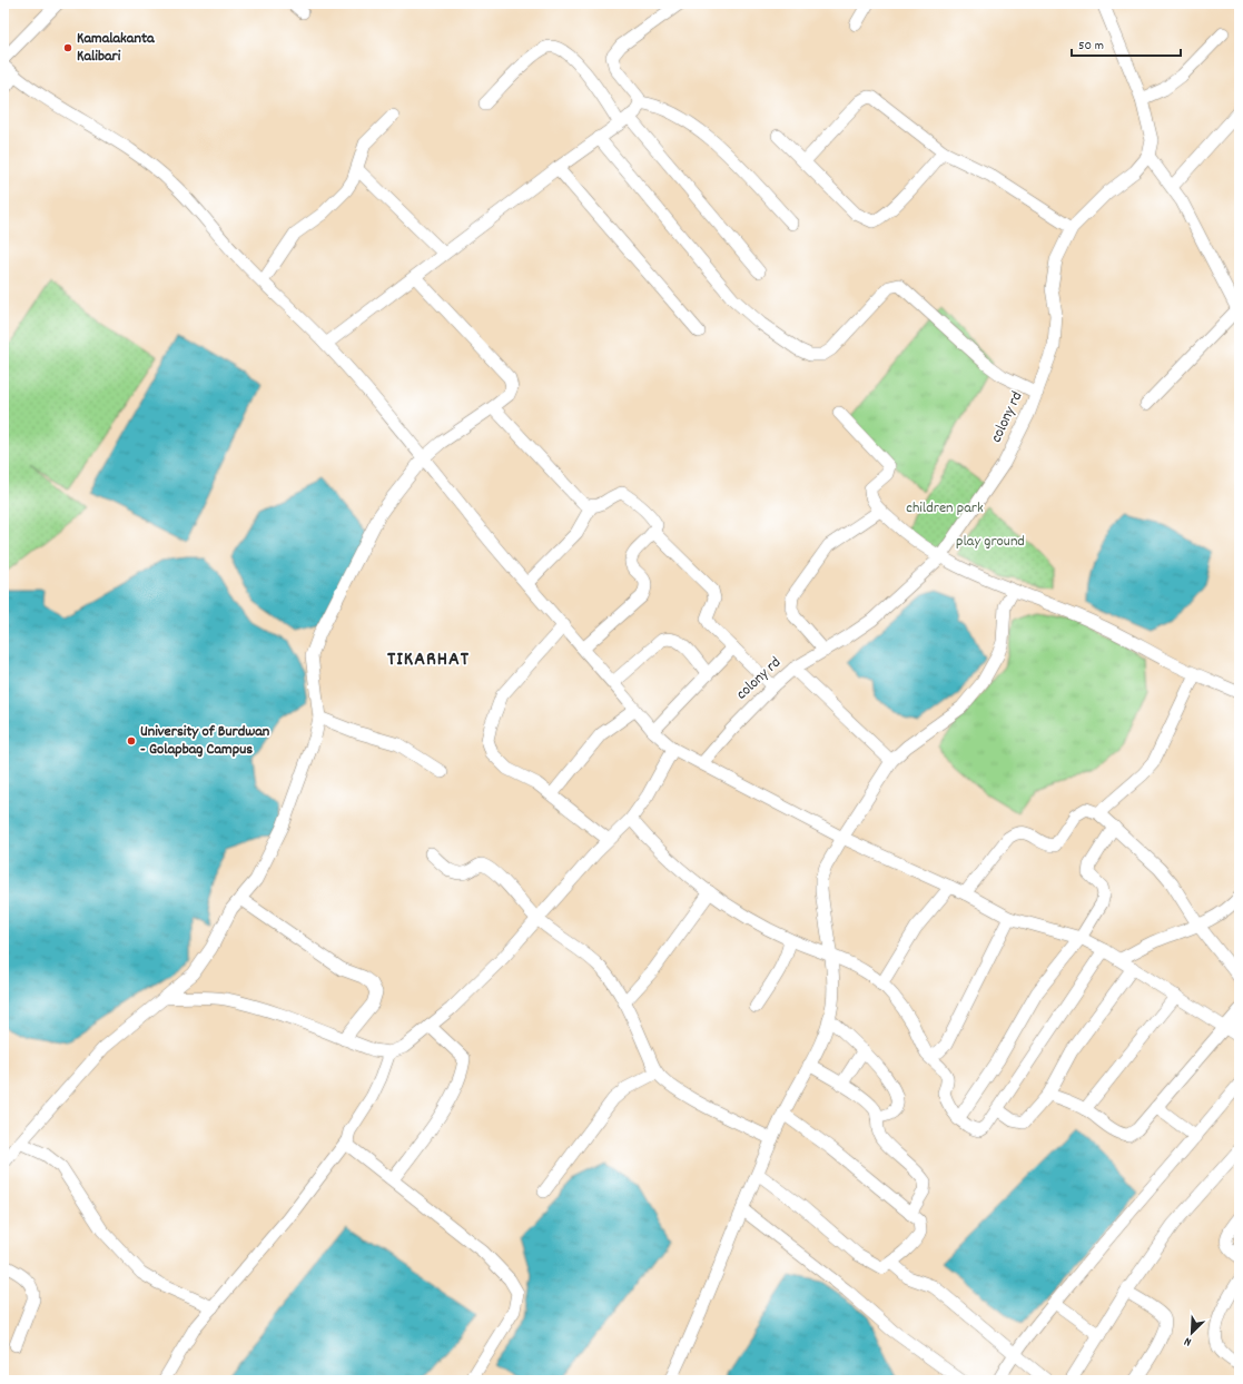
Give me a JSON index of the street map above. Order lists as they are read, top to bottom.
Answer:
{
  "streets": {
    "street": ["colony rd"]
  },
  "districts": ["TIKARHAT"],
  "parks": ["children park", "play ground"],
  "places": ["Kamalakanta Kalibari", "University of Burdwan - Golapbag Campus"],
  "scale_bar": "50 m",
  "north": "bottom left"
}
